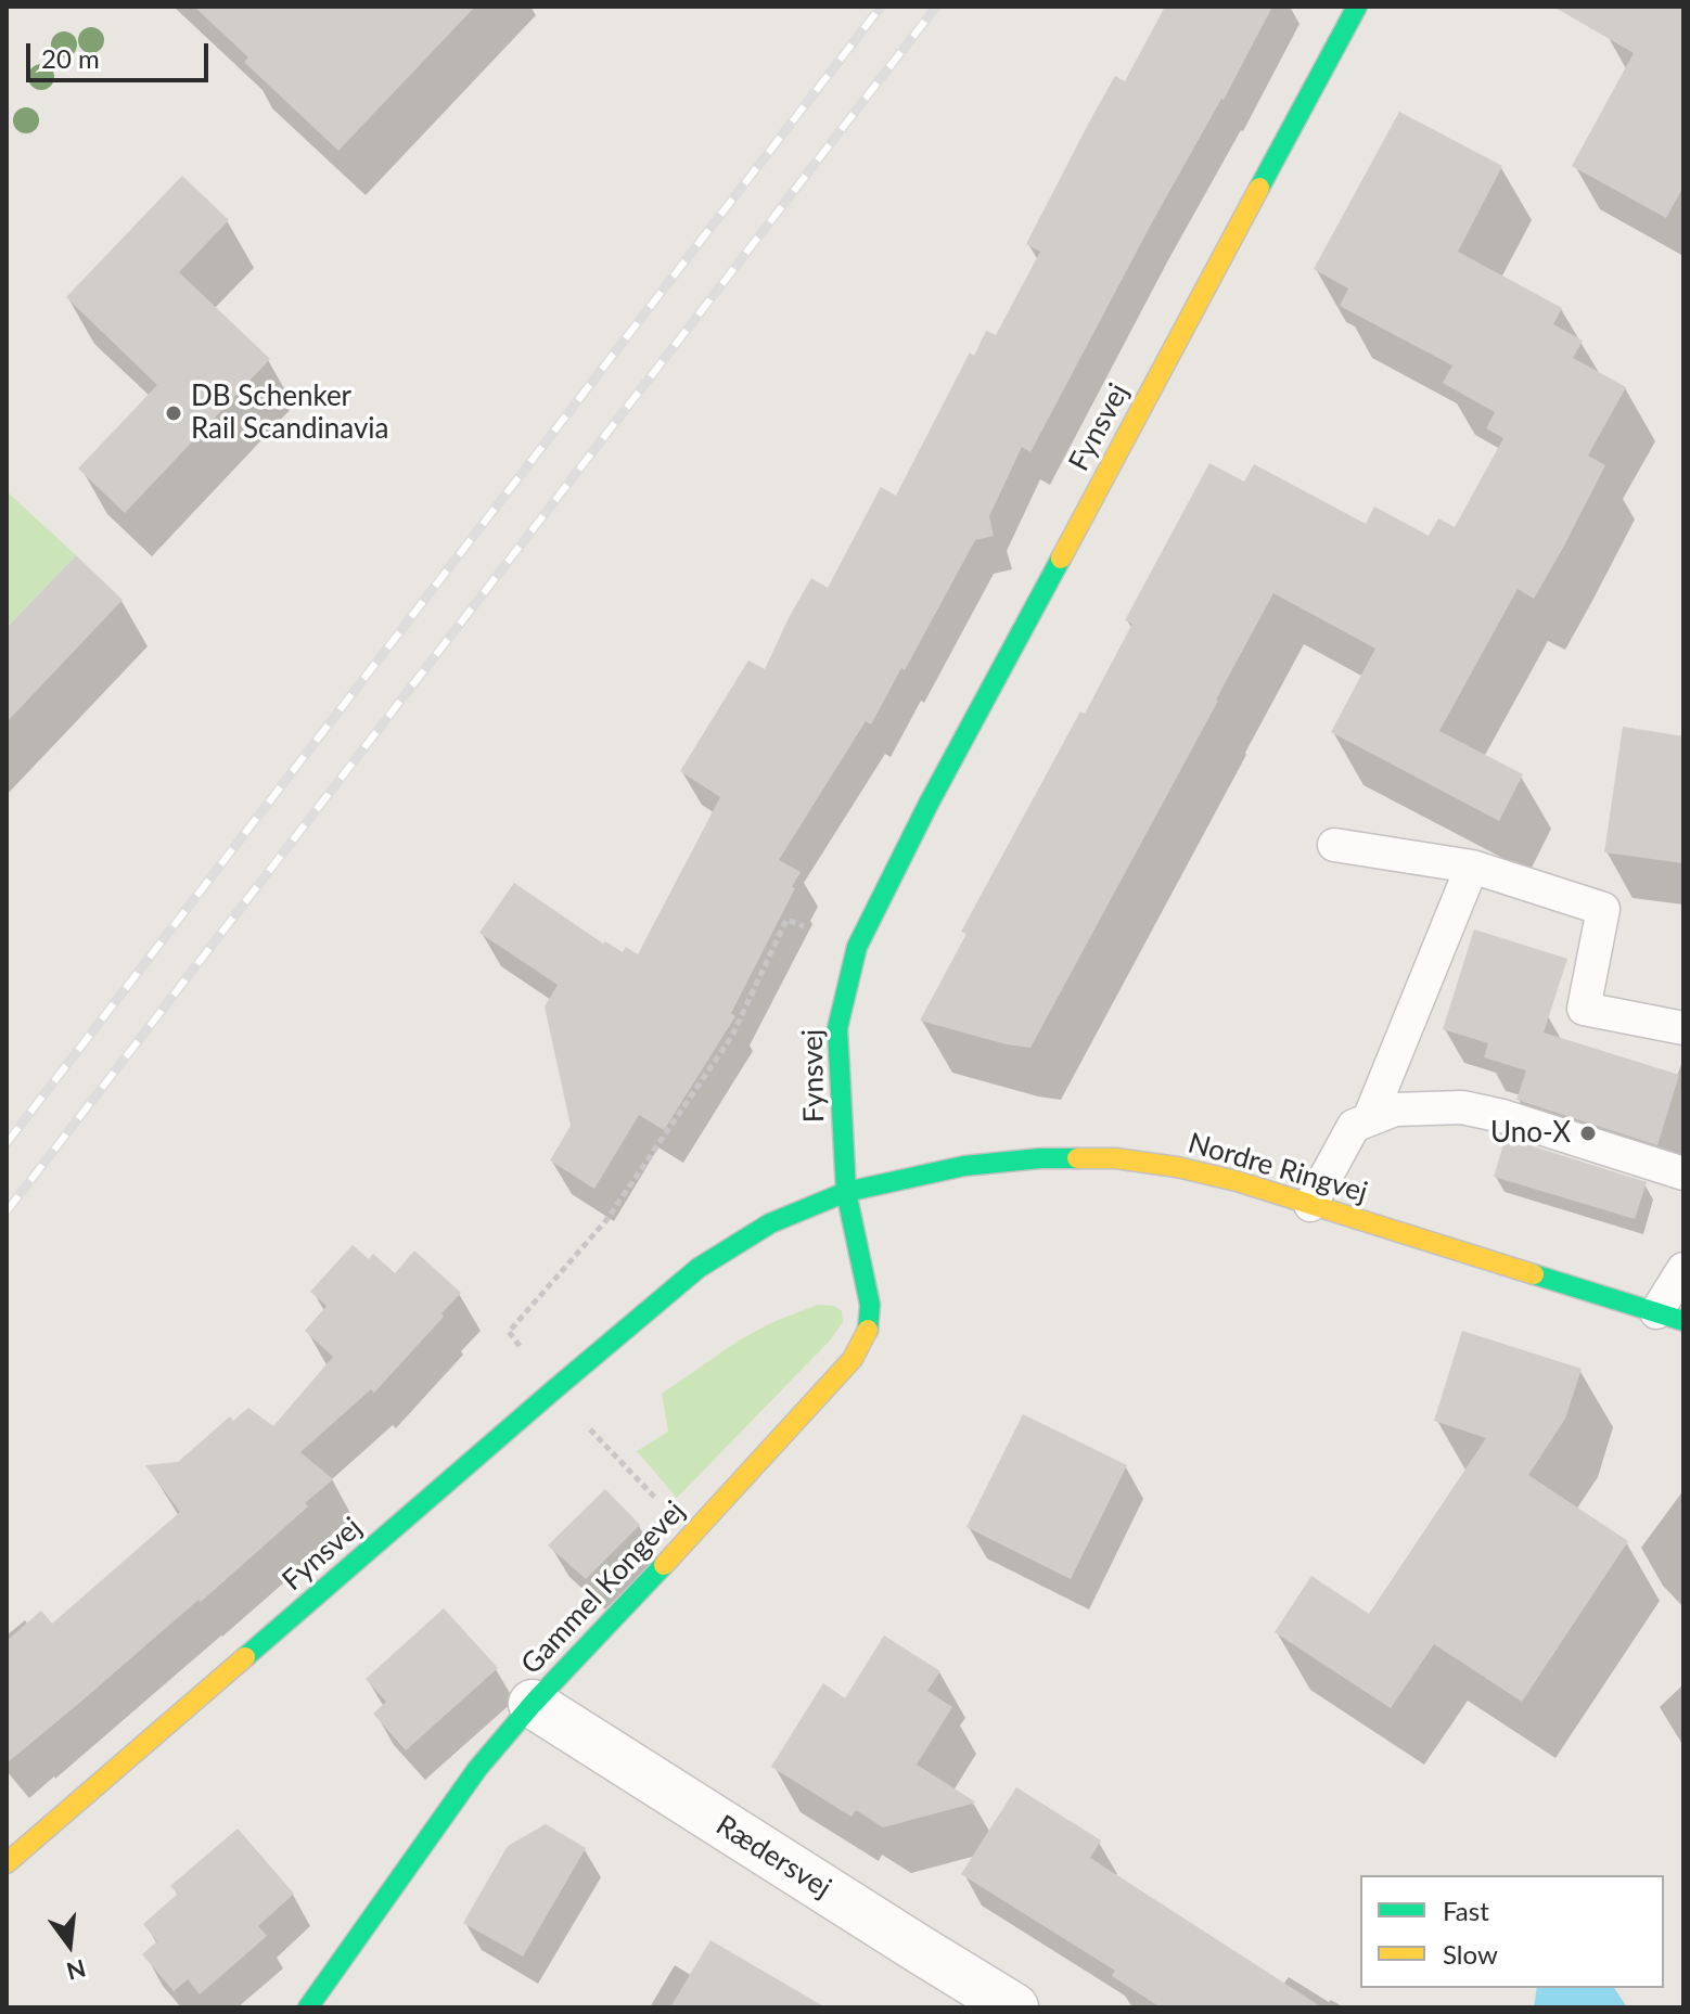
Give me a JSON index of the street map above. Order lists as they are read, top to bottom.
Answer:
{
  "streets": {
    "street": [
      "Fynsvej",
      "Nordre Ringvej",
      "Gammel Kongevej",
      "Rædersvej"
    ]
  },
  "crossings": [
    ["Fynsvej", "Nordre Ringvej"],
    ["Fynsvej", "Gammel Kongevej"],
    ["Nordre Ringvej", "Gammel Kongevej"],
    ["Gammel Kongevej", "Rædersvej"]
  ],
  "places": ["DB Schenker Rail Scandinavia", "Uno-X"],
  "legend": ["Fast", "Slow"],
  "scale_bar": "20 m",
  "north": "bottom"
}
